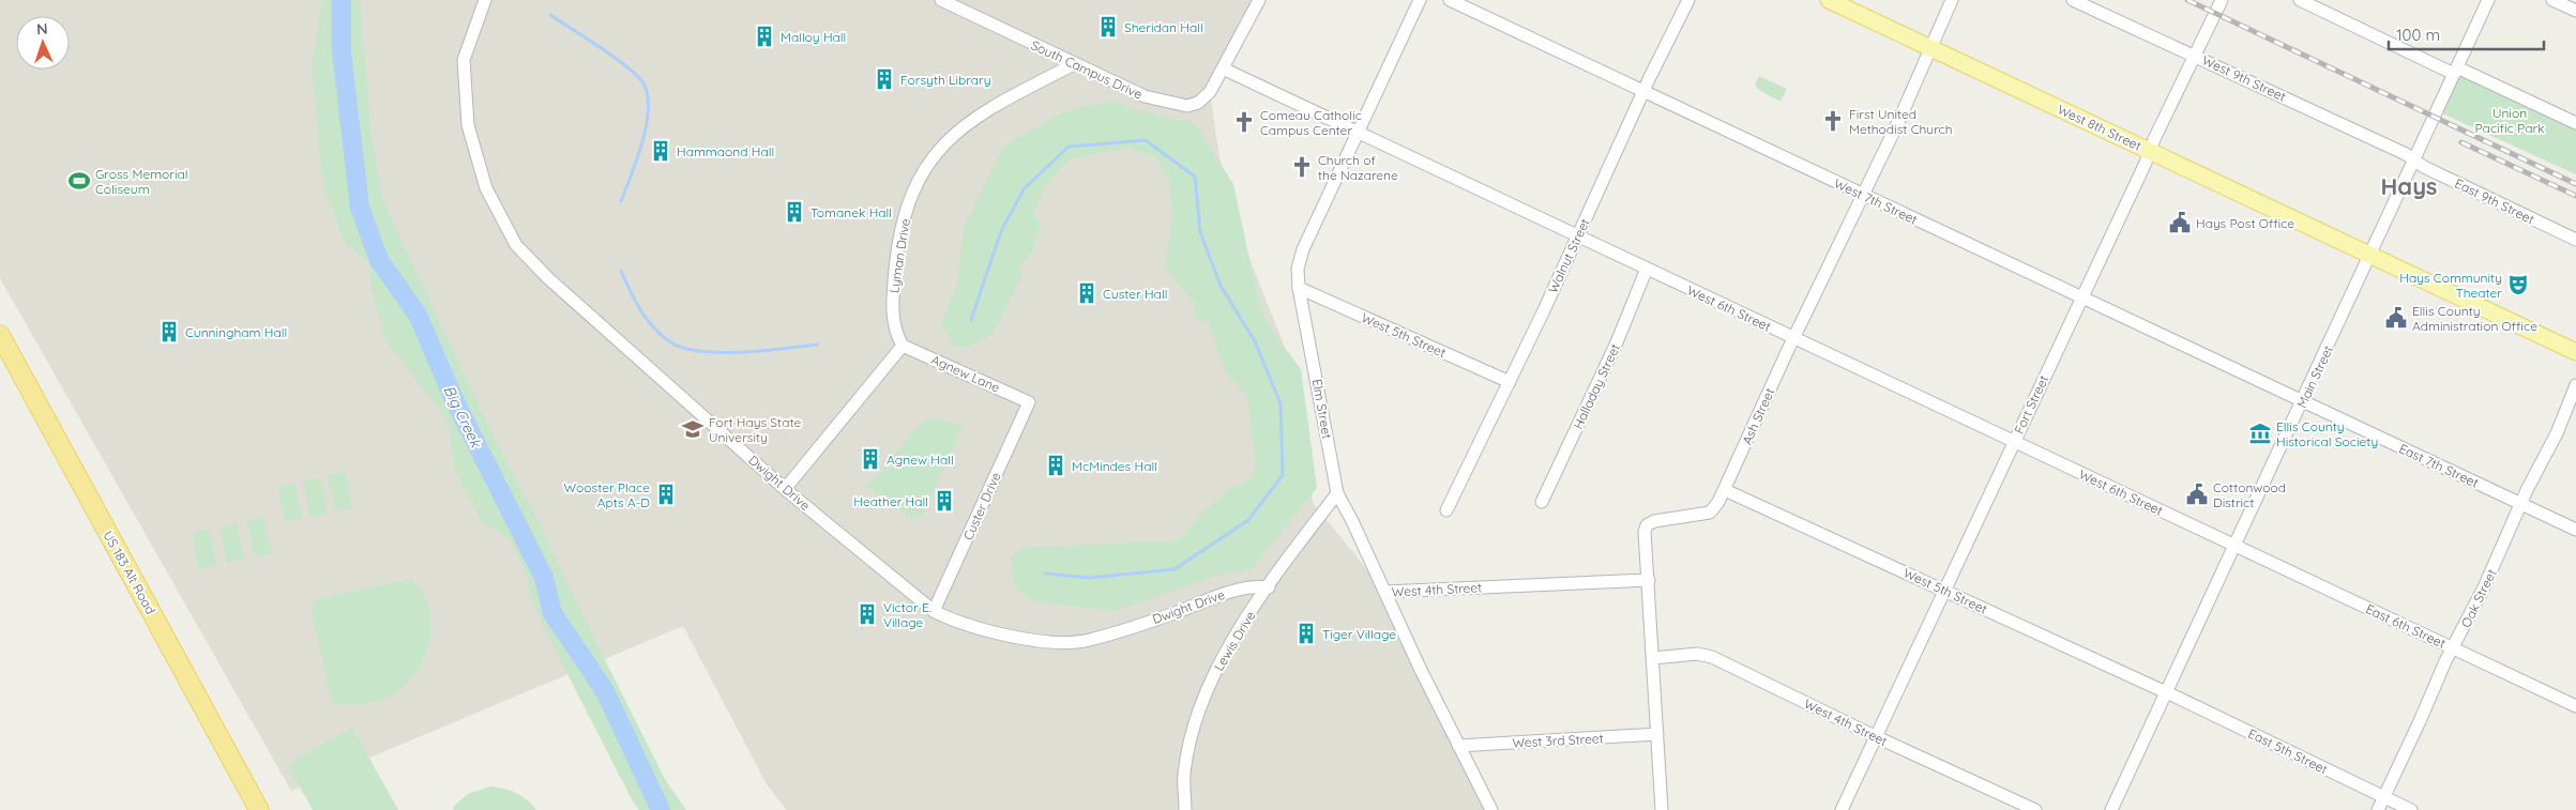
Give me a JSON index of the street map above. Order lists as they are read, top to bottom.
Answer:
{
  "streets": {
    "highway": ["US 183 Alt Road"],
    "main road": ["West 8th Street"],
    "street": [
      "South Campus Drive",
      "West 9th Street",
      "West 7th Street",
      "East 9th Street",
      "Lyman Drive",
      "Walnut Street",
      "West 6th Street",
      "West 5th Street",
      "Agnew Lane",
      "Main Street",
      "Halladay Street",
      "Fort Street",
      "Elm Street",
      "Ash Street",
      "East 7th Street",
      "Dwight Drive",
      "Custer Drive",
      "West 4th Street",
      "Oak Street",
      "East 6th Street",
      "Lewis Drive",
      "West 3rd Street",
      "East 5th Street"
    ]
  },
  "crossings": [
    ["South Campus Drive", "Lyman Drive"],
    ["South Campus Drive", "West 6th Street"],
    ["West 9th Street", "East 9th Street"],
    ["West 9th Street", "Main Street"],
    ["West 9th Street", "Fort Street"],
    ["West 8th Street", "Main Street"],
    ["West 8th Street", "Fort Street"],
    ["West 8th Street", "Ash Street"],
    ["West 7th Street", "Walnut Street"],
    ["West 7th Street", "Main Street"],
    ["West 7th Street", "Fort Street"],
    ["West 7th Street", "Ash Street"],
    ["West 7th Street", "East 7th Street"],
    ["East 9th Street", "Main Street"],
    ["Lyman Drive", "Agnew Lane"],
    ["Walnut Street", "West 6th Street"],
    ["Walnut Street", "West 5th Street"],
    ["West 6th Street", "Main Street"],
    ["West 6th Street", "Halladay Street"],
    ["West 6th Street", "Fort Street"],
    ["West 6th Street", "Elm Street"],
    ["West 6th Street", "Ash Street"],
    ["West 6th Street", "East 6th Street"],
    ["West 5th Street", "Main Street"],
    ["West 5th Street", "Fort Street"],
    ["West 5th Street", "Elm Street"],
    ["West 5th Street", "Ash Street"],
    ["West 5th Street", "East 5th Street"],
    ["Agnew Lane", "Custer Drive"],
    ["Main Street", "East 7th Street"],
    ["Main Street", "East 6th Street"],
    ["Main Street", "East 5th Street"],
    ["Fort Street", "West 4th Street"],
    ["Elm Street", "West 4th Street"],
    ["Elm Street", "Lewis Drive"],
    ["Elm Street", "West 3rd Street"],
    ["Ash Street", "West 4th Street"],
    ["Ash Street", "West 3rd Street"],
    ["East 7th Street", "Oak Street"],
    ["Dwight Drive", "Custer Drive"],
    ["Dwight Drive", "Lewis Drive"],
    ["Oak Street", "East 6th Street"],
    ["Oak Street", "East 5th Street"]
  ],
  "districts": ["Hays"],
  "water": ["Big Creek"],
  "parks": ["Union Pacific Park"],
  "places": {
    "building": [
      "Sheridan Hall",
      "Malloy Hall",
      "Forsyth Library",
      "Hammaond Hall",
      "Tomanek Hall",
      "Custer Hall",
      "Cunningham Hall",
      "Agnew Hall",
      "McMindes Hall",
      "Wooster Place Apts A-D",
      "Heather Hall",
      "Victor E. Village",
      "Tiger Village"
    ],
    "church": ["First United Methodist Church", "Comeau Catholic Campus Center", "Church of the Nazarene"],
    "sports": ["Gross Memorial Coliseum"],
    "public building": ["Hays Post Office", "Ellis County Administration Office", "Cottonwood District"],
    "theatre": ["Hays Community Theater"],
    "school or university": ["Fort Hays State University"],
    "museum": ["Ellis County Historical Society"]
  },
  "scale_bar": "100 m",
  "north": "top"
}
